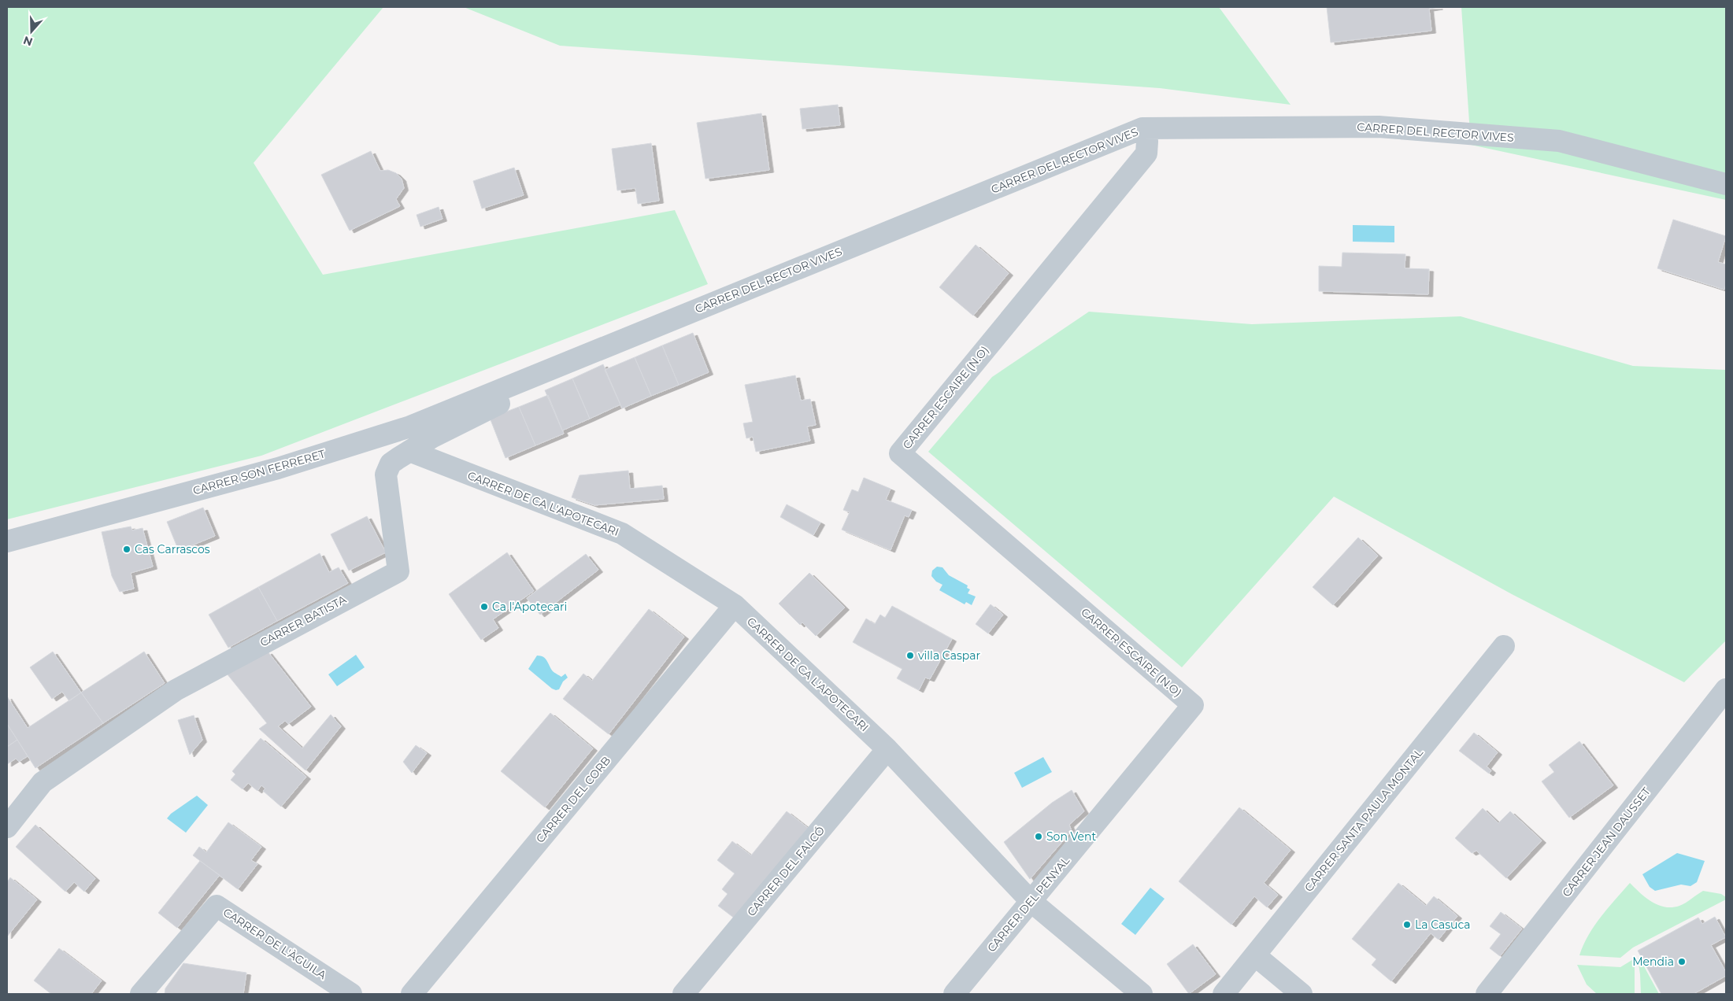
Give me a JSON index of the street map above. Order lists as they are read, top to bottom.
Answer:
{
  "streets": {
    "street": [
      "CARRER DEL RECTOR VIVES",
      "CARRER ESCAIRE (N.O)",
      "CARRER SON FERRERET",
      "CARRER DE CA L'APOTECARI",
      "CARRER BATISTA",
      "CARRER DEL CORB",
      "CARRER SANTA PAULA MONTAL",
      "CARRER JEAN DAUSSET",
      "CARRER DEL FALCÓ",
      "CARRER DEL PENYAL",
      "CARRER DE L'ÀGUILA"
    ]
  },
  "crossings": [
    ["CARRER DEL RECTOR VIVES", "CARRER ESCAIRE (N.O)"],
    ["CARRER DEL RECTOR VIVES", "CARRER SON FERRERET"],
    ["CARRER DEL RECTOR VIVES", "CARRER BATISTA"],
    ["CARRER ESCAIRE (N.O)", "CARRER DEL PENYAL"],
    ["CARRER SON FERRERET", "CARRER BATISTA"],
    ["CARRER DE CA L'APOTECARI", "CARRER BATISTA"],
    ["CARRER DE CA L'APOTECARI", "CARRER DEL CORB"],
    ["CARRER DE CA L'APOTECARI", "CARRER DEL FALCÓ"],
    ["CARRER DE CA L'APOTECARI", "CARRER DEL PENYAL"]
  ],
  "places": [
    "Cas Carrascos",
    "Ca l'Apotecari",
    "villa Caspar",
    "Son Vent",
    "La Casuca",
    "Mendia"
  ],
  "north": "bottom"
}
